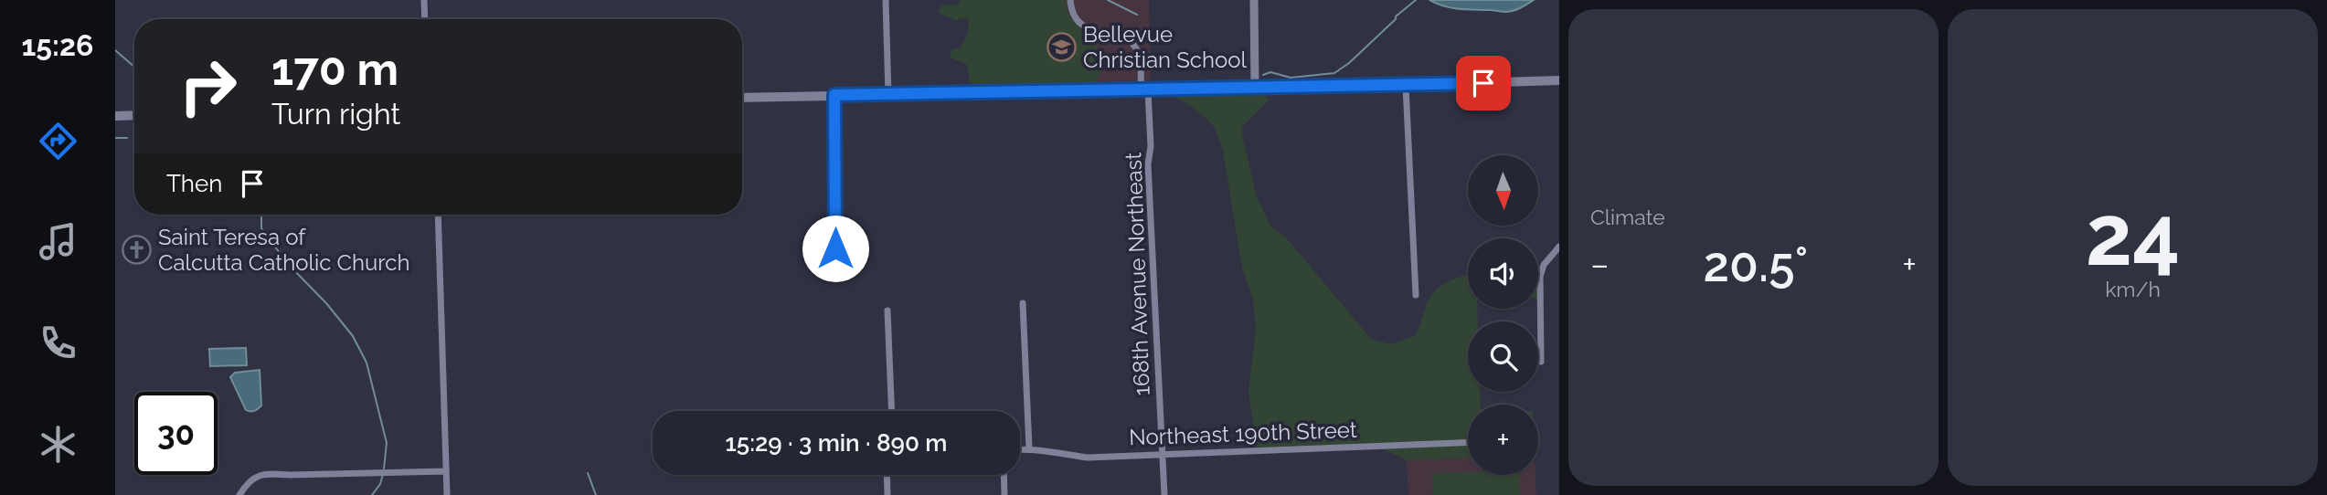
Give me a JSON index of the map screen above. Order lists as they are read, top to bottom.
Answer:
{
  "streets": {
    "street": ["168th Avenue Northeast", "Northeast 190th Street"]
  },
  "crossings": [
    ["168th Avenue Northeast", "Northeast 190th Street"]
  ],
  "places": {
    "school or university": ["Bellevue Christian School"],
    "church": ["Saint Teresa of Calcutta Catholic Church"]
  },
  "north": "bottom",
  "page": {
    "tabs": "15:26",
    "tile": [
      "Climate",
      ["24", "km/h"]
    ],
    "turn": ["170 m", "Turn right"],
    "then": "Then",
    "map_buttons": "+",
    "heat": ["−", "20.5°", "+"],
    "limit": "30",
    "trip": "15:29 · 3 min · 890 m"
  }
}
